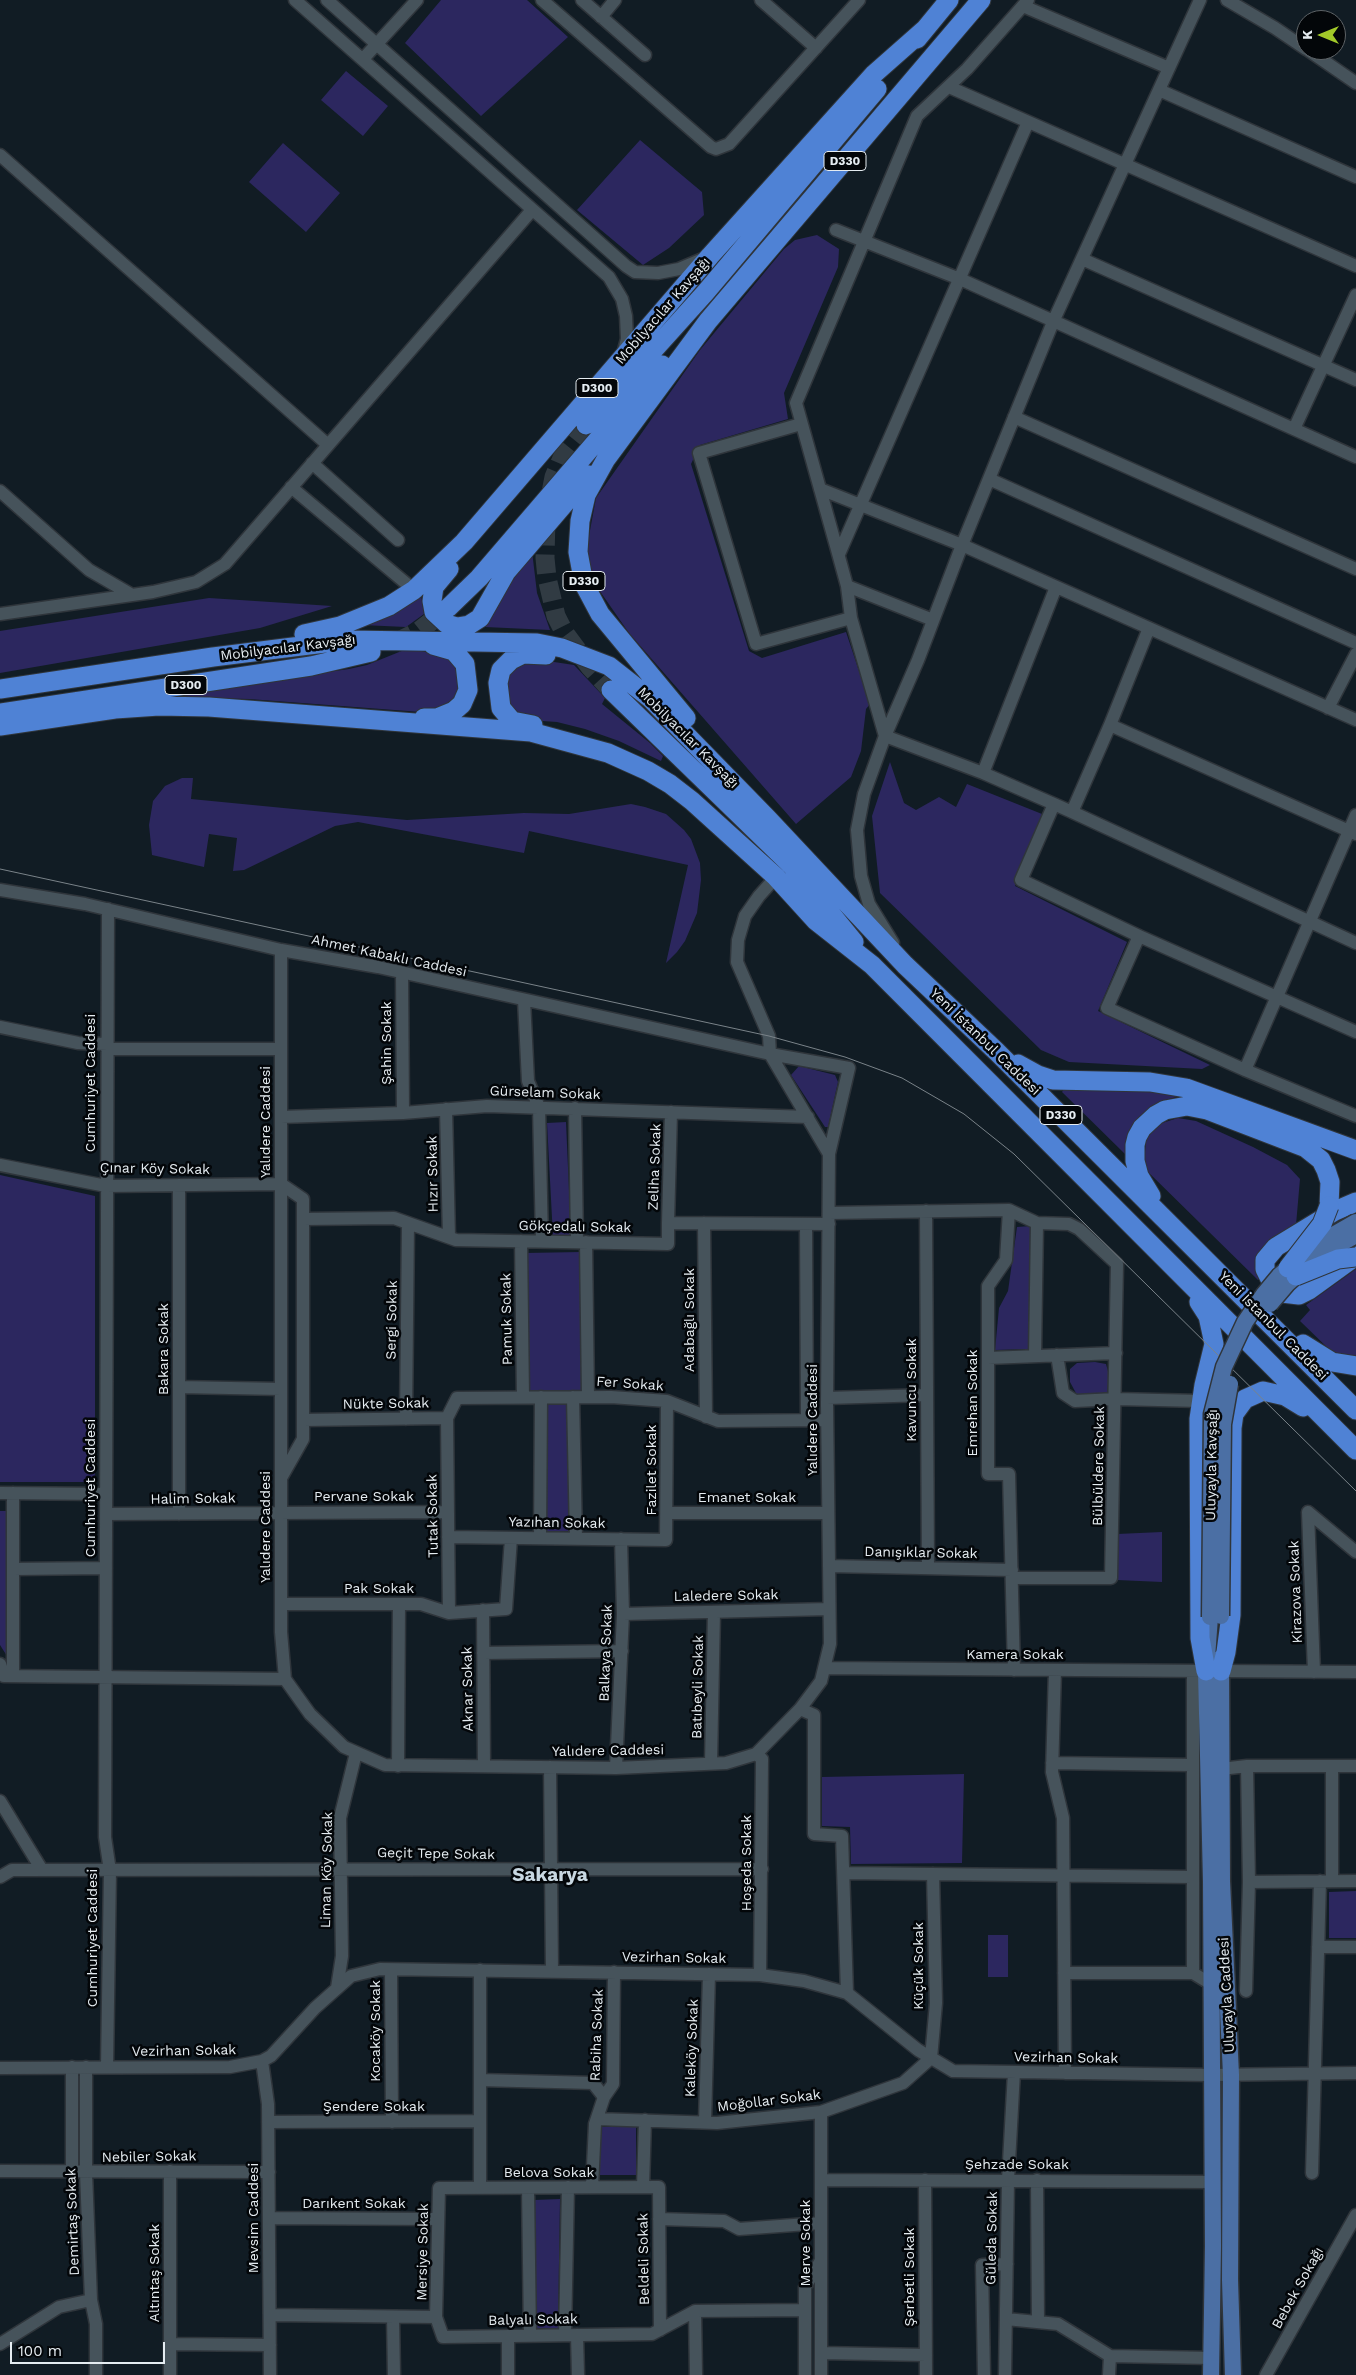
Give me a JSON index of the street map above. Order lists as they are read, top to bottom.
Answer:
{
  "streets": {
    "highway": [
      "D330",
      "Mobilyacılar Kavşağı",
      "D300",
      "Yeni İstanbul Caddesi"
    ],
    "main road": ["Uluyayla Kavşağı", "Uluyayla Caddesi"],
    "street": [
      "Ahmet Kabaklı Caddesi",
      "Şahin Sokak",
      "Cumhuriyet Caddesi",
      "Gürselam Sokak",
      "Yalıdere Caddesi",
      "Zeliha Sokak",
      "Çınar Köy Sokak",
      "Hızır Sokak",
      "Gökçedalı Sokak",
      "Pamuk Sokak",
      "Sergi Sokak",
      "Adabağlı Sokak",
      "Bakara Sokak",
      "Fer Sokak",
      "Kavuncu Sokak",
      "Emrehan Sokak",
      "Nükte Sokak",
      "Bülbüldere Sokak",
      "Fazilet Sokak",
      "Pervane Sokak",
      "Emanet Sokak",
      "Halim Sokak",
      "Tutak Sokak",
      "Yazıhan Sokak",
      "Danışıklar Sokak",
      "Pak Sokak",
      "Kirazova Sokak",
      "Laledere Sokak",
      "Balkaya Sokak",
      "Kamera Sokak",
      "Batıbeyli Sokak",
      "Aknar Sokak",
      "Geçit Tepe Sokak",
      "Hoşeda Sokak",
      "Liman Köy Sokak",
      "Vezirhan Sokak",
      "Küçük Sokak",
      "Kocaköy Sokak",
      "Rabiha Sokak",
      "Kaleköy Sokak",
      "Moğollar Sokak",
      "Şendere Sokak",
      "Nebiler Sokak",
      "Şehzade Sokak",
      "Belova Sokak",
      "Darıkent Sokak",
      "Mevsim Caddesi",
      "Demirtaş Sokak",
      "Güleda Sokak",
      "Merve Sokak",
      "Mersiye Sokak",
      "Beldeli Sokak",
      "Altıntaş Sokak",
      "Şerbetli Sokak",
      "Bebek Sokağı",
      "Balyalı Sokak"
    ]
  },
  "crossings": [
    ["D330", "Mobilyacılar Kavşağı"],
    ["D330", "D300"],
    ["Mobilyacılar Kavşağı", "D300"],
    ["Mobilyacılar Kavşağı", "Yeni İstanbul Caddesi"],
    ["Ahmet Kabaklı Caddesi", "Şahin Sokak"],
    ["Ahmet Kabaklı Caddesi", "Cumhuriyet Caddesi"],
    ["Ahmet Kabaklı Caddesi", "Yalıdere Caddesi"],
    ["Şahin Sokak", "Gürselam Sokak"],
    ["Cumhuriyet Caddesi", "Çınar Köy Sokak"],
    ["Cumhuriyet Caddesi", "Halim Sokak"],
    ["Cumhuriyet Caddesi", "Geçit Tepe Sokak"],
    ["Cumhuriyet Caddesi", "Vezirhan Sokak"],
    ["Gürselam Sokak", "Yalıdere Caddesi"],
    ["Gürselam Sokak", "Zeliha Sokak"],
    ["Gürselam Sokak", "Hızır Sokak"],
    ["Yalıdere Caddesi", "Çınar Köy Sokak"],
    ["Yalıdere Caddesi", "Fer Sokak"],
    ["Yalıdere Caddesi", "Pervane Sokak"],
    ["Yalıdere Caddesi", "Emanet Sokak"],
    ["Yalıdere Caddesi", "Halim Sokak"],
    ["Yalıdere Caddesi", "Danışıklar Sokak"],
    ["Yalıdere Caddesi", "Pak Sokak"],
    ["Yalıdere Caddesi", "Laledere Sokak"],
    ["Yalıdere Caddesi", "Balkaya Sokak"],
    ["Yalıdere Caddesi", "Kamera Sokak"],
    ["Yalıdere Caddesi", "Batıbeyli Sokak"],
    ["Yalıdere Caddesi", "Aknar Sokak"],
    ["Yalıdere Caddesi", "Hoşeda Sokak"],
    ["Yalıdere Caddesi", "Liman Köy Sokak"],
    ["Zeliha Sokak", "Gökçedalı Sokak"],
    ["Çınar Köy Sokak", "Bakara Sokak"],
    ["Hızır Sokak", "Gökçedalı Sokak"],
    ["Gökçedalı Sokak", "Pamuk Sokak"],
    ["Gökçedalı Sokak", "Sergi Sokak"],
    ["Pamuk Sokak", "Fer Sokak"],
    ["Sergi Sokak", "Nükte Sokak"],
    ["Adabağlı Sokak", "Fer Sokak"],
    ["Bakara Sokak", "Halim Sokak"],
    ["Fer Sokak", "Nükte Sokak"],
    ["Fer Sokak", "Fazilet Sokak"],
    ["Kavuncu Sokak", "Danışıklar Sokak"],
    ["Emrehan Sokak", "Danışıklar Sokak"],
    ["Emrehan Sokak", "Kamera Sokak"],
    ["Nükte Sokak", "Tutak Sokak"],
    ["Uluyayla Kavşağı", "Uluyayla Caddesi"],
    ["Bülbüldere Sokak", "Danışıklar Sokak"],
    ["Fazilet Sokak", "Emanet Sokak"],
    ["Fazilet Sokak", "Yazıhan Sokak"],
    ["Pervane Sokak", "Halim Sokak"],
    ["Pervane Sokak", "Tutak Sokak"],
    ["Tutak Sokak", "Yazıhan Sokak"],
    ["Tutak Sokak", "Pak Sokak"],
    ["Yazıhan Sokak", "Pak Sokak"],
    ["Yazıhan Sokak", "Balkaya Sokak"],
    ["Pak Sokak", "Aknar Sokak"],
    ["Kirazova Sokak", "Kamera Sokak"],
    ["Laledere Sokak", "Balkaya Sokak"],
    ["Laledere Sokak", "Batıbeyli Sokak"],
    ["Kamera Sokak", "Uluyayla Caddesi"],
    ["Geçit Tepe Sokak", "Hoşeda Sokak"],
    ["Geçit Tepe Sokak", "Liman Köy Sokak"],
    ["Hoşeda Sokak", "Vezirhan Sokak"],
    ["Liman Köy Sokak", "Vezirhan Sokak"],
    ["Vezirhan Sokak", "Küçük Sokak"],
    ["Vezirhan Sokak", "Uluyayla Caddesi"],
    ["Vezirhan Sokak", "Kocaköy Sokak"],
    ["Vezirhan Sokak", "Rabiha Sokak"],
    ["Vezirhan Sokak", "Kaleköy Sokak"],
    ["Vezirhan Sokak", "Moğollar Sokak"],
    ["Vezirhan Sokak", "Mevsim Caddesi"],
    ["Vezirhan Sokak", "Demirtaş Sokak"],
    ["Vezirhan Sokak", "Güleda Sokak"],
    ["Küçük Sokak", "Moğollar Sokak"],
    ["Uluyayla Caddesi", "Şehzade Sokak"],
    ["Kocaköy Sokak", "Şendere Sokak"],
    ["Rabiha Sokak", "Moğollar Sokak"],
    ["Rabiha Sokak", "Belova Sokak"],
    ["Kaleköy Sokak", "Moğollar Sokak"],
    ["Moğollar Sokak", "Merve Sokak"],
    ["Şendere Sokak", "Mevsim Caddesi"],
    ["Nebiler Sokak", "Mevsim Caddesi"],
    ["Nebiler Sokak", "Demirtaş Sokak"],
    ["Nebiler Sokak", "Altıntaş Sokak"],
    ["Şehzade Sokak", "Güleda Sokak"],
    ["Şehzade Sokak", "Merve Sokak"],
    ["Şehzade Sokak", "Şerbetli Sokak"],
    ["Belova Sokak", "Mersiye Sokak"],
    ["Belova Sokak", "Beldeli Sokak"],
    ["Darıkent Sokak", "Mevsim Caddesi"],
    ["Darıkent Sokak", "Mersiye Sokak"],
    ["Mersiye Sokak", "Balyalı Sokak"],
    ["Beldeli Sokak", "Balyalı Sokak"]
  ],
  "districts": ["Sakarya"],
  "scale_bar": "100 m",
  "north": "left"
}
